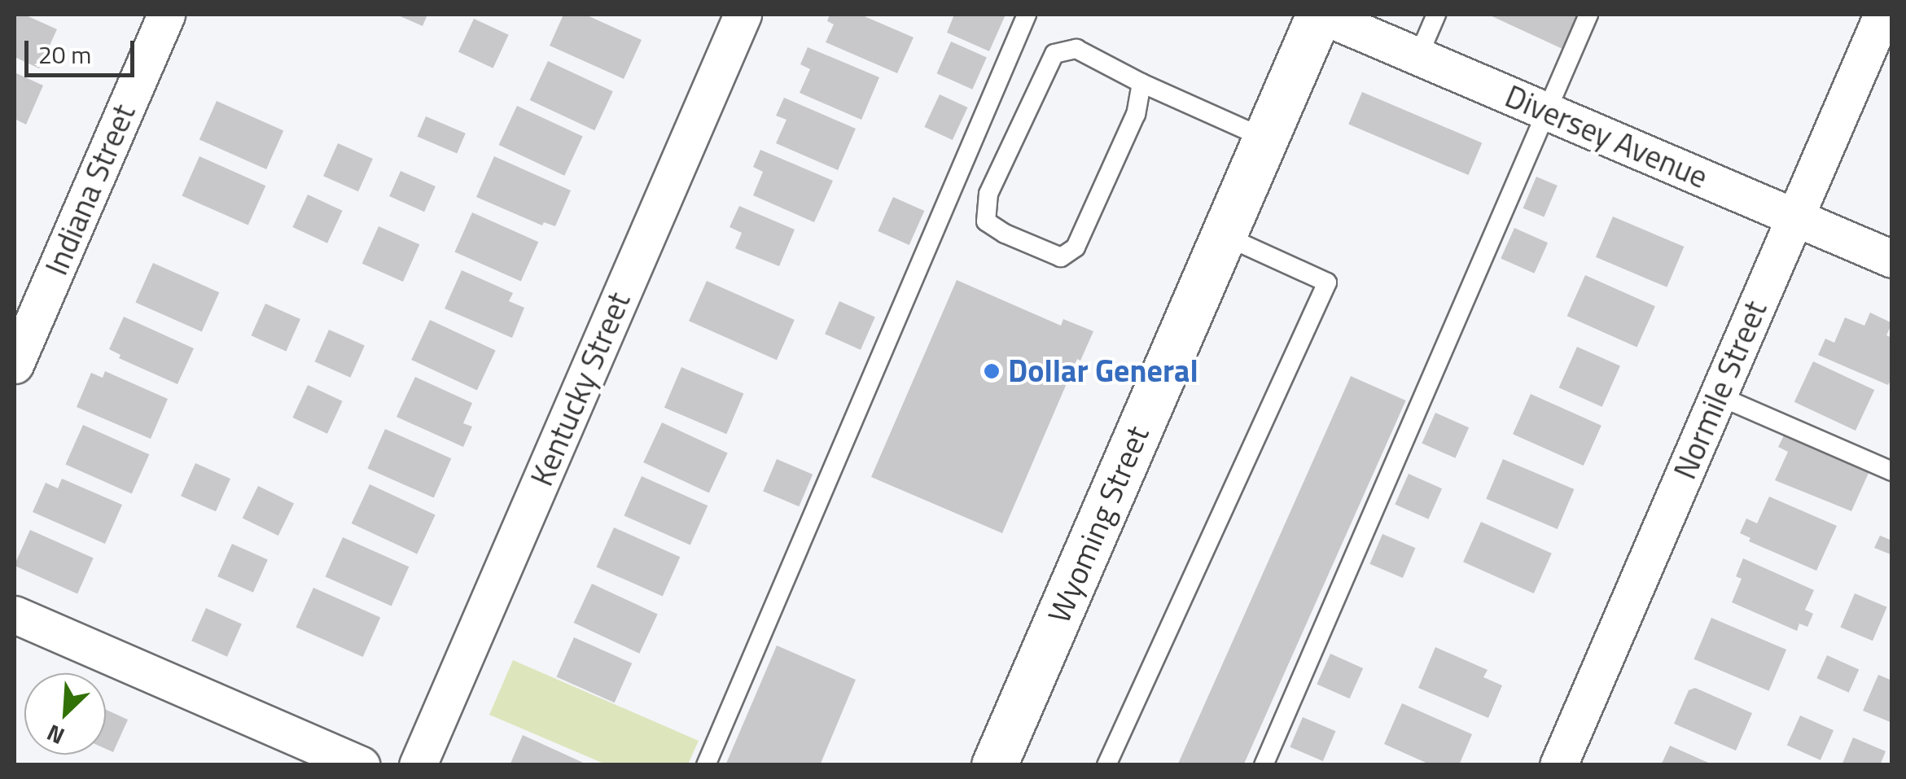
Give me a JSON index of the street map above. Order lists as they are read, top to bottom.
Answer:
{
  "streets": {
    "street": [
      "Diversey Avenue",
      "Indiana Street",
      "Kentucky Street",
      "Normile Street",
      "Wyoming Street"
    ]
  },
  "crossings": [
    ["Diversey Avenue", "Normile Street"],
    ["Diversey Avenue", "Wyoming Street"]
  ],
  "places": ["Dollar General"],
  "scale_bar": "20 m",
  "north": "bottom left"
}
